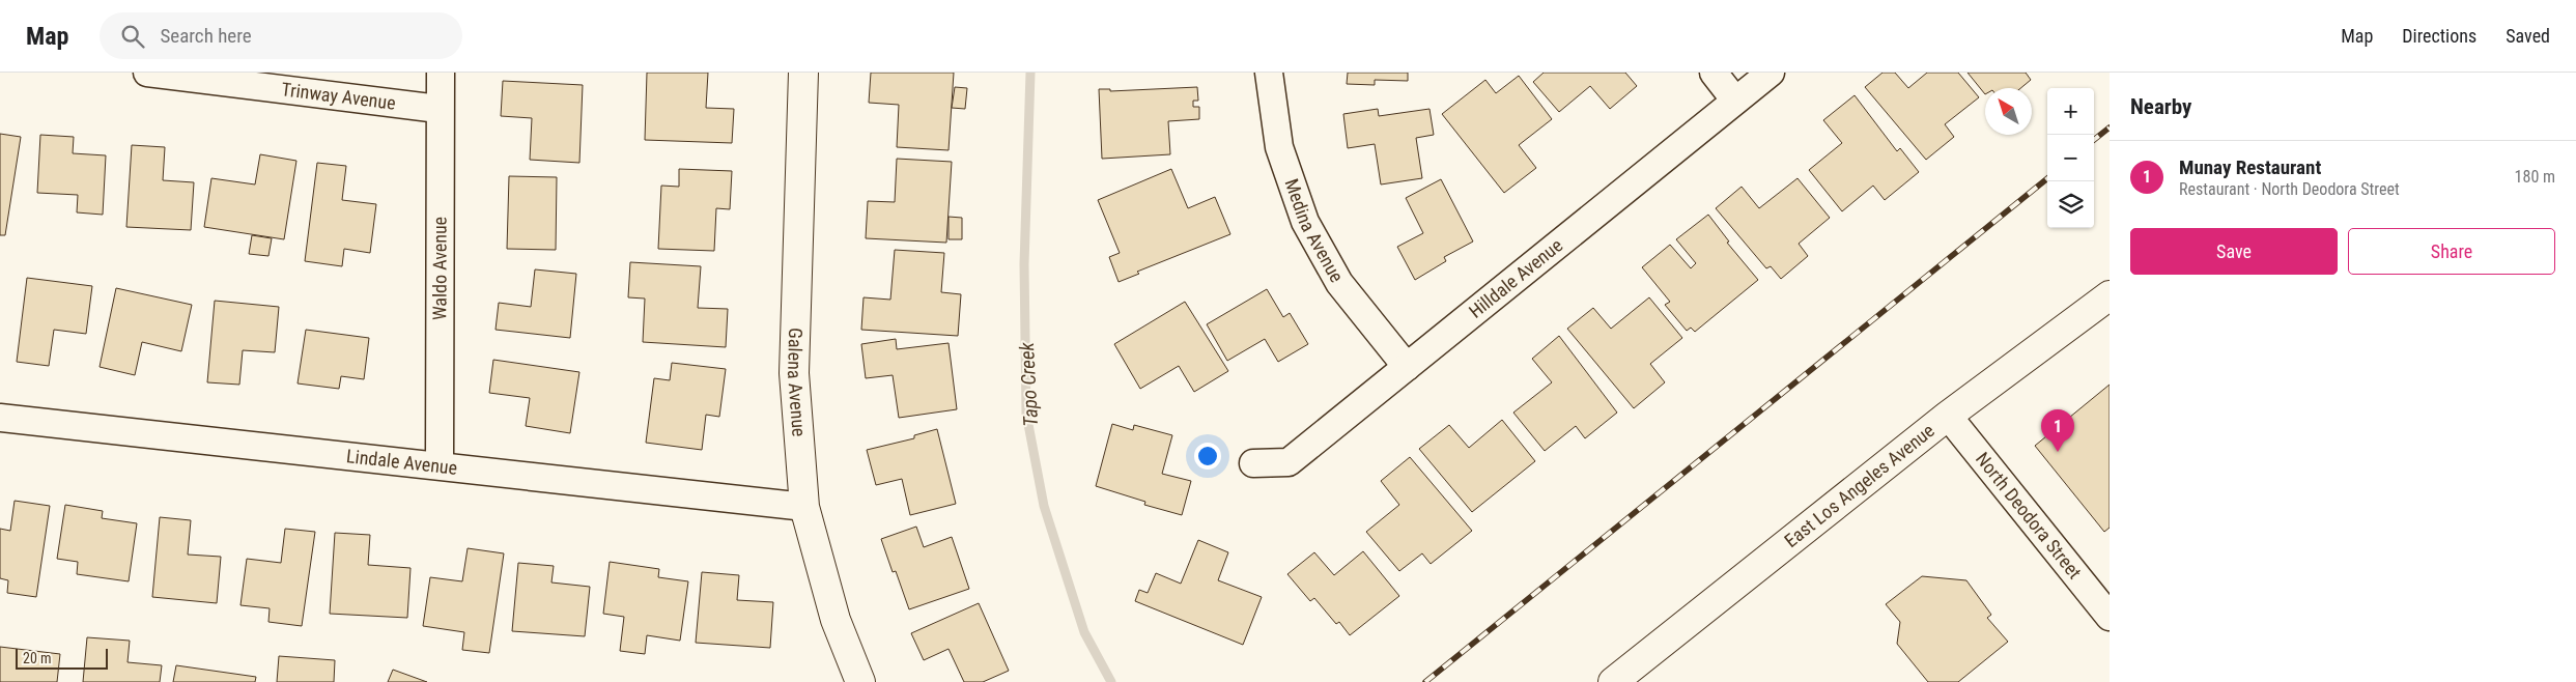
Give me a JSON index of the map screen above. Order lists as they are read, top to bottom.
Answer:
{
  "streets": {
    "main road": ["Galena Avenue", "East Los Angeles Avenue"],
    "street": [
      "Trinway Avenue",
      "Medina Avenue",
      "Waldo Avenue",
      "Hilldale Avenue",
      "Lindale Avenue",
      "North Deodora Street"
    ]
  },
  "crossings": [
    ["Trinway Avenue", "Waldo Avenue"],
    ["Medina Avenue", "Hilldale Avenue"],
    ["Waldo Avenue", "Lindale Avenue"],
    ["Galena Avenue", "Lindale Avenue"],
    ["East Los Angeles Avenue", "North Deodora Street"]
  ],
  "water": ["Tapo Creek"],
  "scale_bar": "20 m",
  "north": "top left",
  "page": {
    "header": "Map",
    "search": "Search here",
    "nav": ["Map", "Directions", "Saved"],
    "heading": "Nearby",
    "map_buttons": ["+", "−"],
    "list": [
      {
        "mark": "1",
        "name": "Munay Restaurant",
        "note": "Restaurant · North Deodora Street",
        "value": "180 m"
      }
    ],
    "buttons": ["Save", "Share"],
    "pins": "1",
    "scale": "20 m"
  }
}
